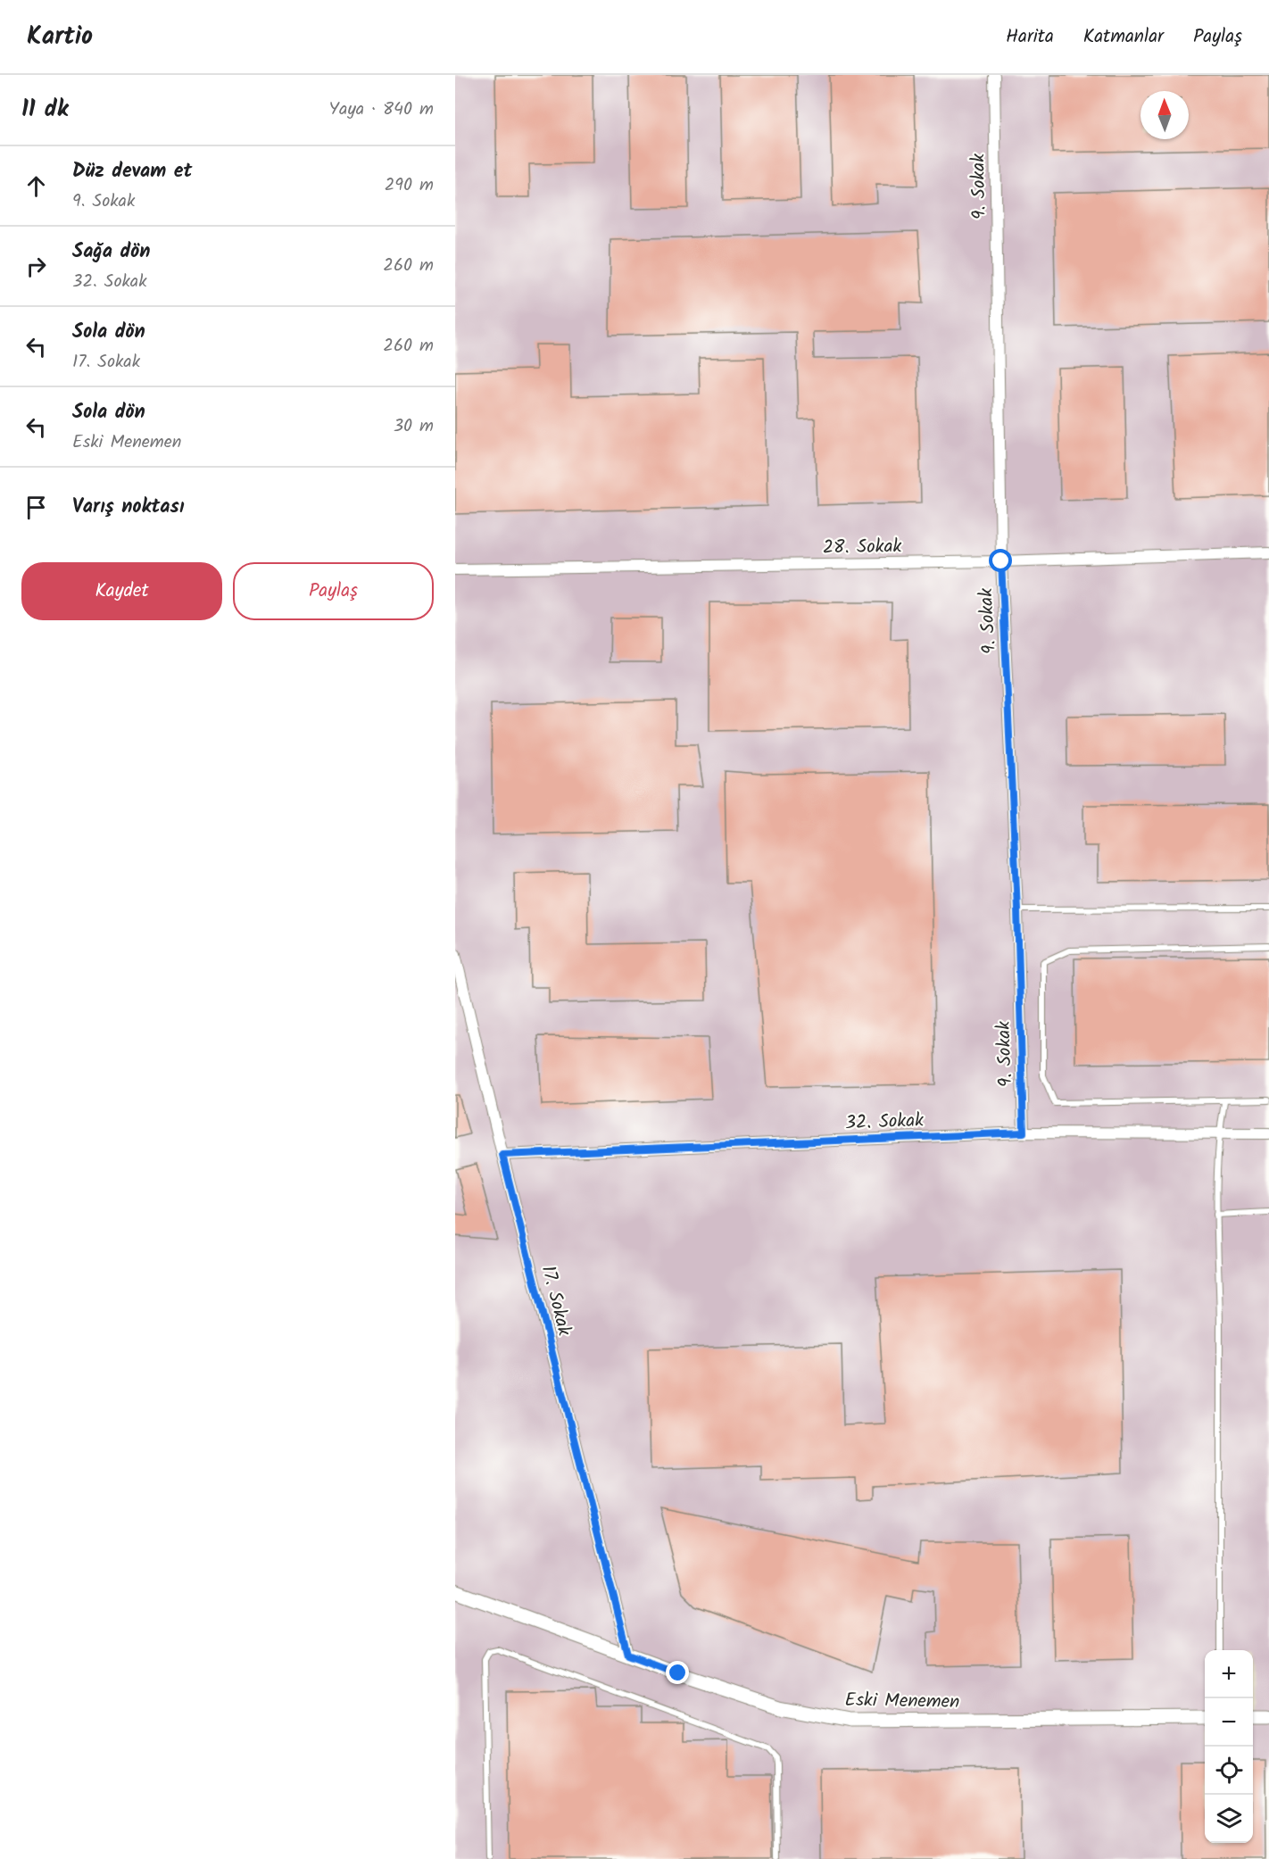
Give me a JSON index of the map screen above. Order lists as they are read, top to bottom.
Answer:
{
  "streets": {
    "street": [
      "9. Sokak",
      "28. Sokak",
      "32. Sokak",
      "17. Sokak",
      "Eski Menemen"
    ]
  },
  "crossings": [
    ["9. Sokak", "28. Sokak"],
    ["9. Sokak", "32. Sokak"],
    ["32. Sokak", "17. Sokak"],
    ["17. Sokak", "Eski Menemen"]
  ],
  "north": "top",
  "page": {
    "header": "Kartio",
    "nav": ["Harita", "Katmanlar", "Paylaş"],
    "heading": ["11 dk", "Yaya · 840 m"],
    "list": [
      ["Düz devam et", "9. Sokak", "290 m"],
      ["Sağa dön", "32. Sokak", "260 m"],
      ["Sola dön", "17. Sokak", "260 m"],
      ["Sola dön", "Eski Menemen", "30 m"],
      "Varış noktası"
    ],
    "buttons": ["Kaydet", "Paylaş"],
    "map_buttons": ["+", "−"]
  }
}
